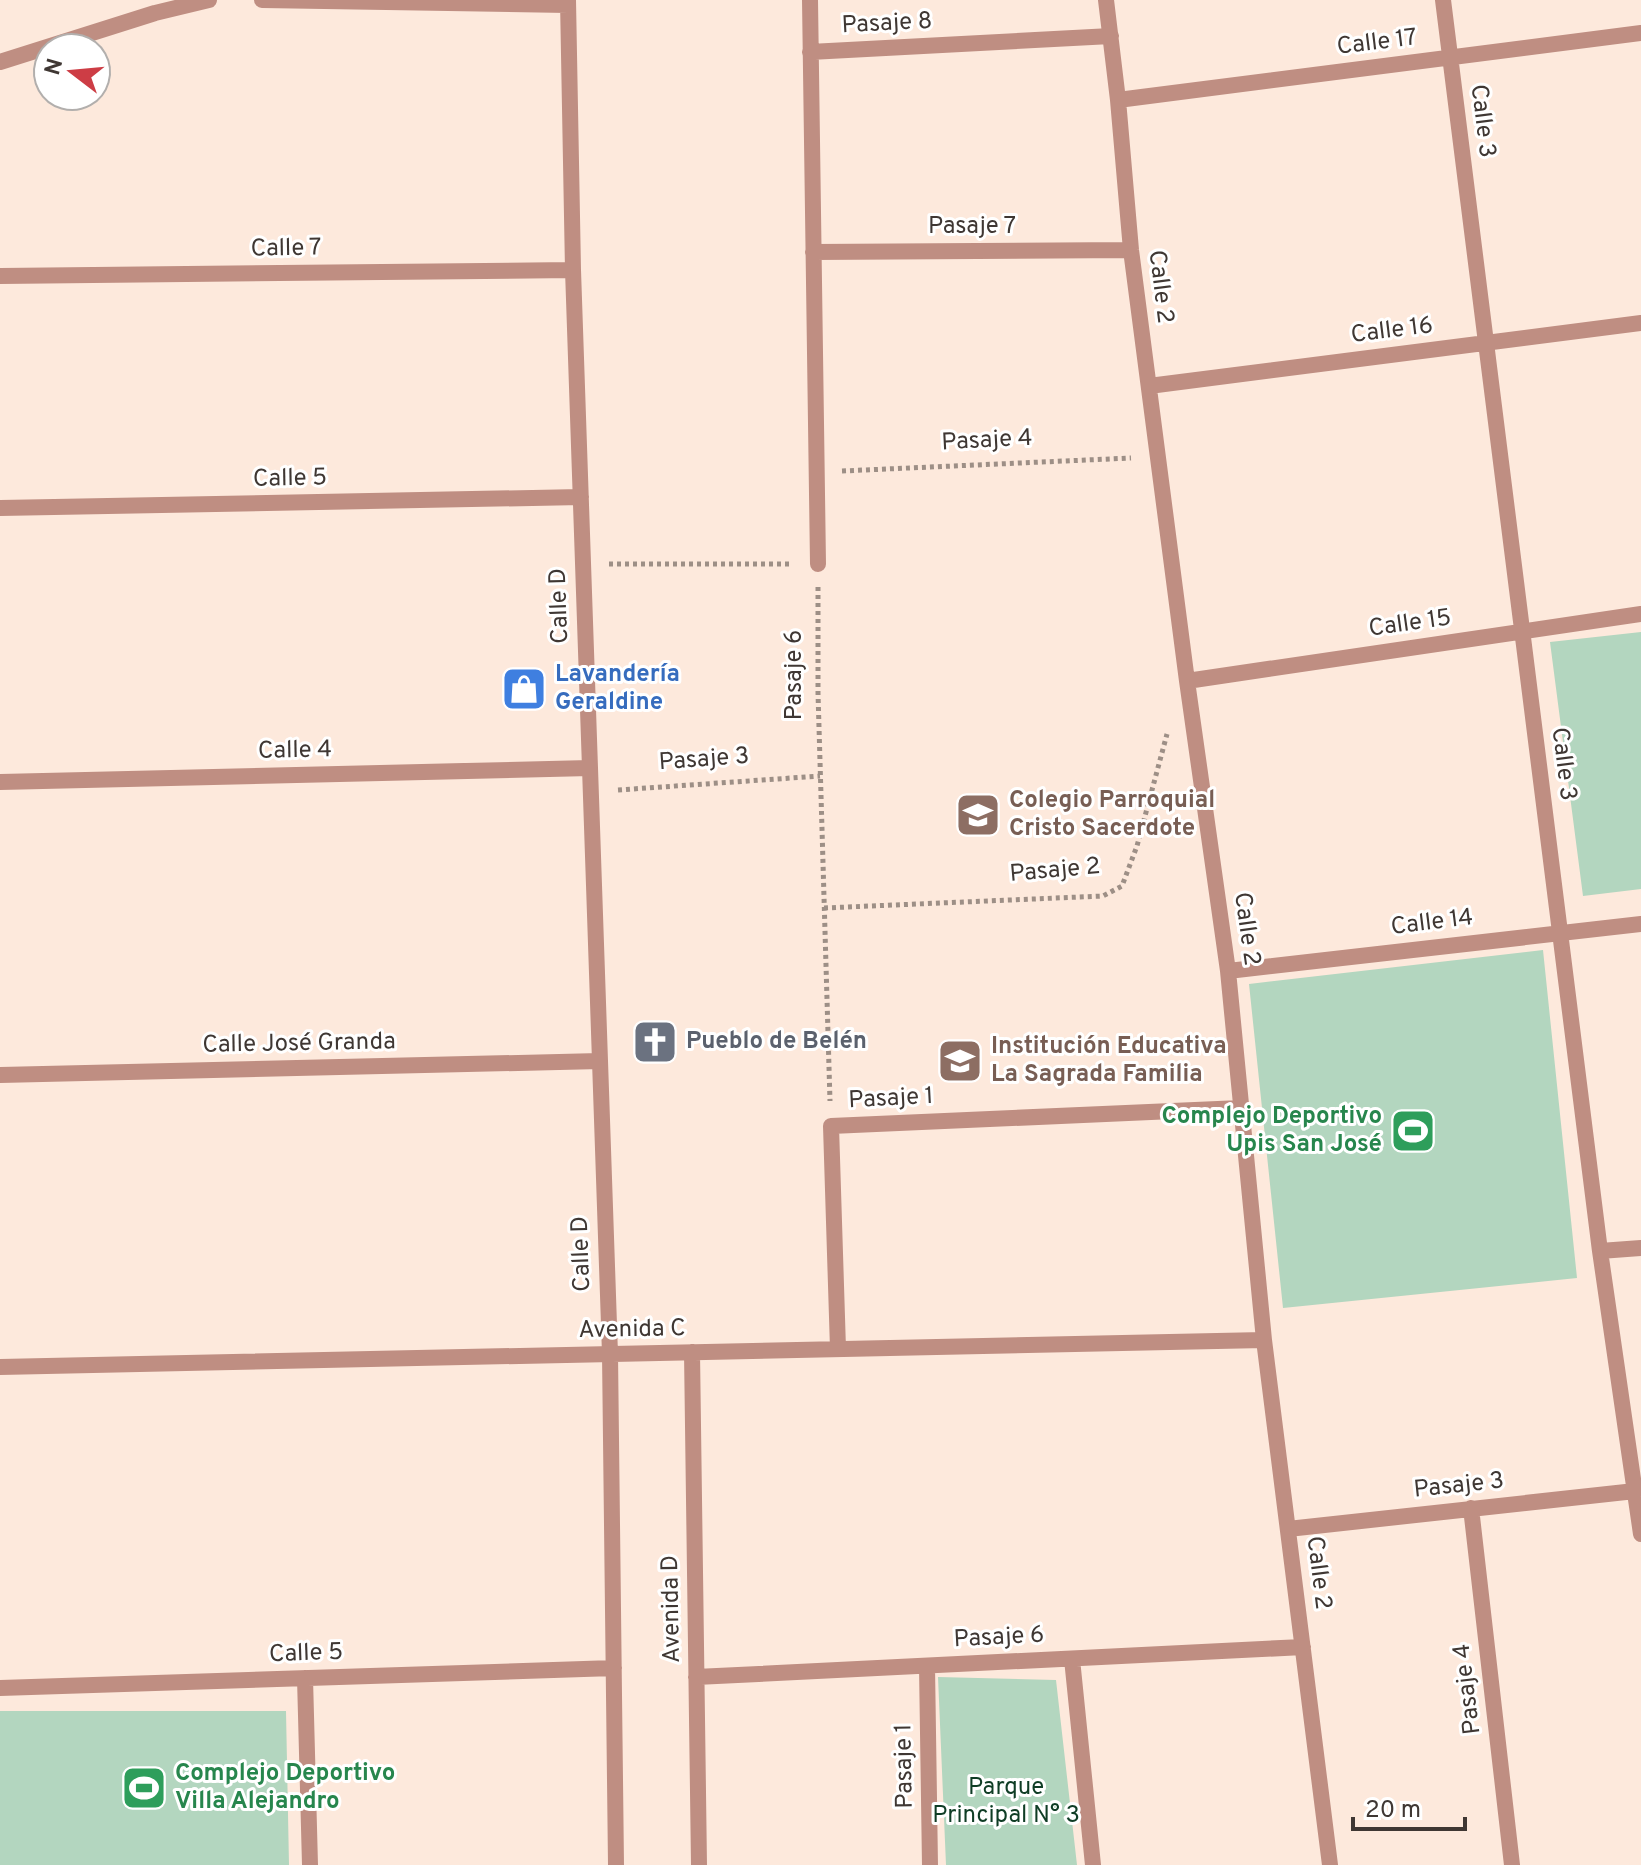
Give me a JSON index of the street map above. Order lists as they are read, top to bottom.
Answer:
{
  "streets": {
    "street": [
      "Pasaje 8",
      "Calle 17",
      "Calle 3",
      "Pasaje 7",
      "Calle 7",
      "Calle 2",
      "Calle 16",
      "Pasaje 4",
      "Calle 5",
      "Calle D",
      "Calle 15",
      "Pasaje 6",
      "Calle 4",
      "Pasaje 3",
      "Calle 14",
      "Calle José Granda",
      "Pasaje 1",
      "Avenida C",
      "Avenida D"
    ],
    "path": ["Pasaje 2"]
  },
  "crossings": [
    ["Pasaje 8", "Calle 2"],
    ["Calle 17", "Calle 3"],
    ["Calle 17", "Calle 2"],
    ["Calle 3", "Calle 16"],
    ["Calle 3", "Calle 15"],
    ["Calle 3", "Pasaje 3"],
    ["Calle 3", "Calle 14"],
    ["Pasaje 7", "Calle 2"],
    ["Calle 7", "Calle D"],
    ["Calle 2", "Calle 16"],
    ["Calle 2", "Pasaje 4"],
    ["Calle 2", "Calle 15"],
    ["Calle 2", "Pasaje 6"],
    ["Calle 2", "Pasaje 3"],
    ["Calle 2", "Calle 14"],
    ["Calle 2", "Pasaje 1"],
    ["Calle 2", "Avenida C"],
    ["Pasaje 4", "Pasaje 3"],
    ["Calle 5", "Calle D"],
    ["Calle D", "Calle 4"],
    ["Calle D", "Pasaje 3"],
    ["Calle D", "Calle José Granda"],
    ["Calle D", "Avenida C"],
    ["Pasaje 6", "Pasaje 3"],
    ["Pasaje 6", "Pasaje 2"],
    ["Pasaje 6", "Pasaje 1"],
    ["Pasaje 6", "Avenida D"],
    ["Avenida C", "Avenida D"]
  ],
  "parks": ["Parque Principal N° 3"],
  "places": {
    "shop": ["Lavandería Geraldine"],
    "school or university": ["Colegio Parroquial Cristo Sacerdote", "Institución Educativa La Sagrada Familia"],
    "church": ["Pueblo de Belén"],
    "sports": ["Complejo Deportivo Upis San José", "Complejo Deportivo Villa Alejandro"]
  },
  "scale_bar": "20 m",
  "north": "left"
}
